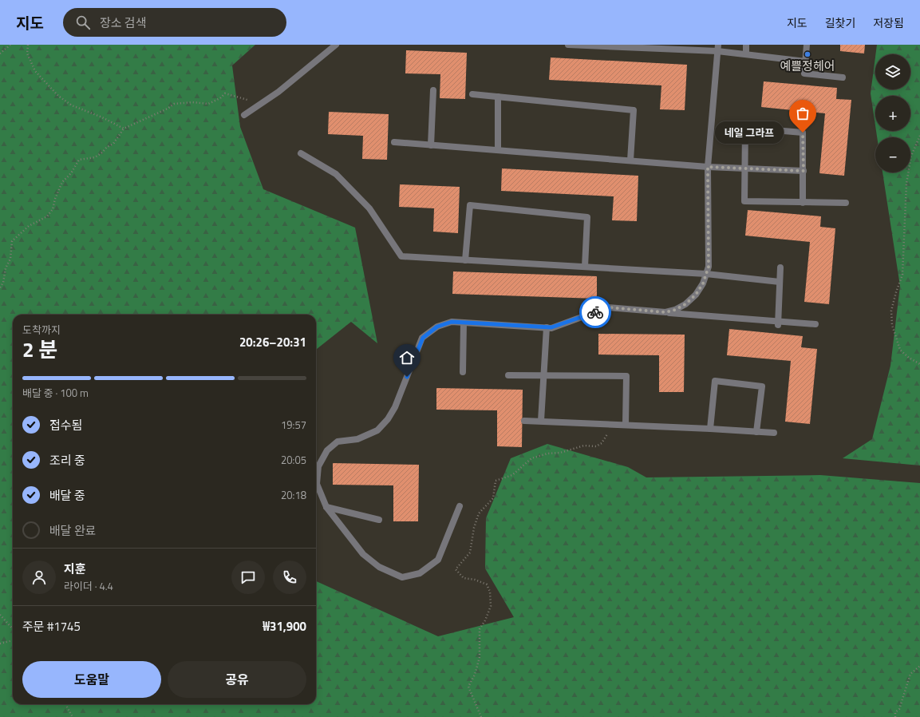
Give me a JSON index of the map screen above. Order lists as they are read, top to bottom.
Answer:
{
  "places": ["예쁠정헤어", "네일 그라프"],
  "page": {
    "header": "지도",
    "search": "장소 검색",
    "nav": ["지도", "길찾기", "저장됨"],
    "map_buttons": ["+", "−"],
    "bubble": "네일 그라프",
    "heading": ["2 분", "도착까지", "20:26–20:31"],
    "panel": [
      "지훈",
      "라이더 · 4.4",
      "주문 #1745",
      "₩31,900"
    ],
    "bar": "배달 중 · 100 m",
    "list": [
      ["접수됨", "19:57"],
      ["조리 중", "20:05"],
      ["배달 중", "20:18"],
      "배달 완료"
    ],
    "buttons": ["도움말", "공유"]
  }
}
